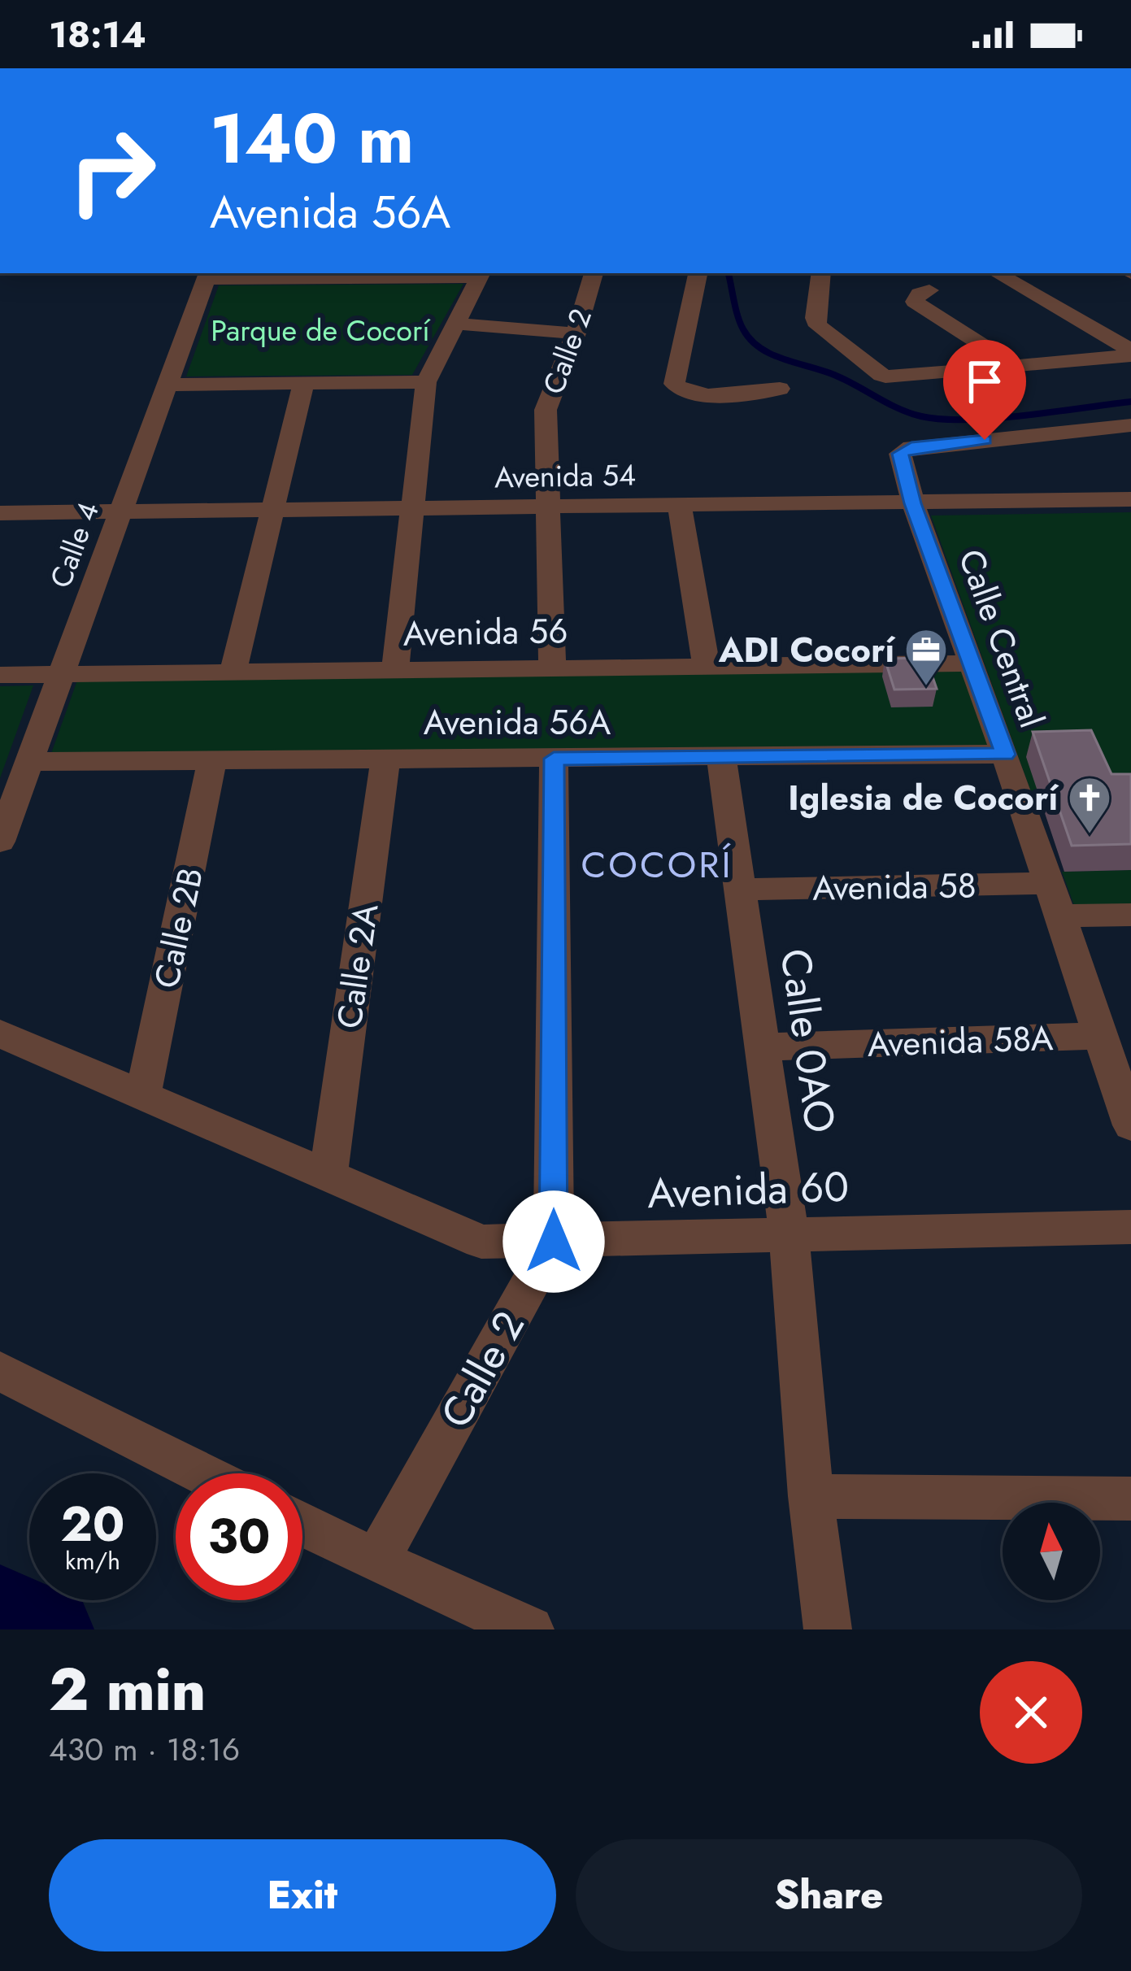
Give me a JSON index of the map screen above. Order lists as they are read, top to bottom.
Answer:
{
  "streets": {
    "street": [
      "Calle 2",
      "Avenida 54",
      "Calle 4",
      "Avenida 56",
      "Calle Central",
      "Avenida 56A",
      "Avenida 58",
      "Calle 2B",
      "Calle 2A",
      "Calle 0AO",
      "Avenida 58A",
      "Avenida 60"
    ]
  },
  "crossings": [
    ["Calle 2", "Avenida 54"],
    ["Calle 2", "Avenida 56"],
    ["Calle 2", "Avenida 56A"],
    ["Calle 2", "Avenida 60"],
    ["Avenida 54", "Calle 4"],
    ["Avenida 54", "Calle Central"],
    ["Calle 4", "Avenida 56"],
    ["Calle 4", "Avenida 56A"],
    ["Avenida 56", "Calle Central"],
    ["Calle Central", "Avenida 56A"],
    ["Calle Central", "Avenida 58"],
    ["Calle Central", "Avenida 58A"],
    ["Avenida 56A", "Calle 2B"],
    ["Avenida 56A", "Calle 2A"],
    ["Avenida 56A", "Calle 0AO"],
    ["Avenida 58", "Calle 0AO"],
    ["Calle 2B", "Avenida 60"],
    ["Calle 2A", "Avenida 60"],
    ["Calle 0AO", "Avenida 58A"],
    ["Calle 0AO", "Avenida 60"]
  ],
  "districts": ["COCORÍ"],
  "parks": ["Parque de Cocorí"],
  "places": {
    "office": ["ADI Cocorí"],
    "church": ["Iglesia de Cocorí"]
  },
  "north": "top",
  "page": {
    "status": "18:14",
    "turn": ["140 m", "Avenida 56A"],
    "speed": "20 km/h",
    "limit": "30",
    "heading": ["2 min", "430 m · 18:16"],
    "buttons": ["Exit", "Share"]
  }
}
